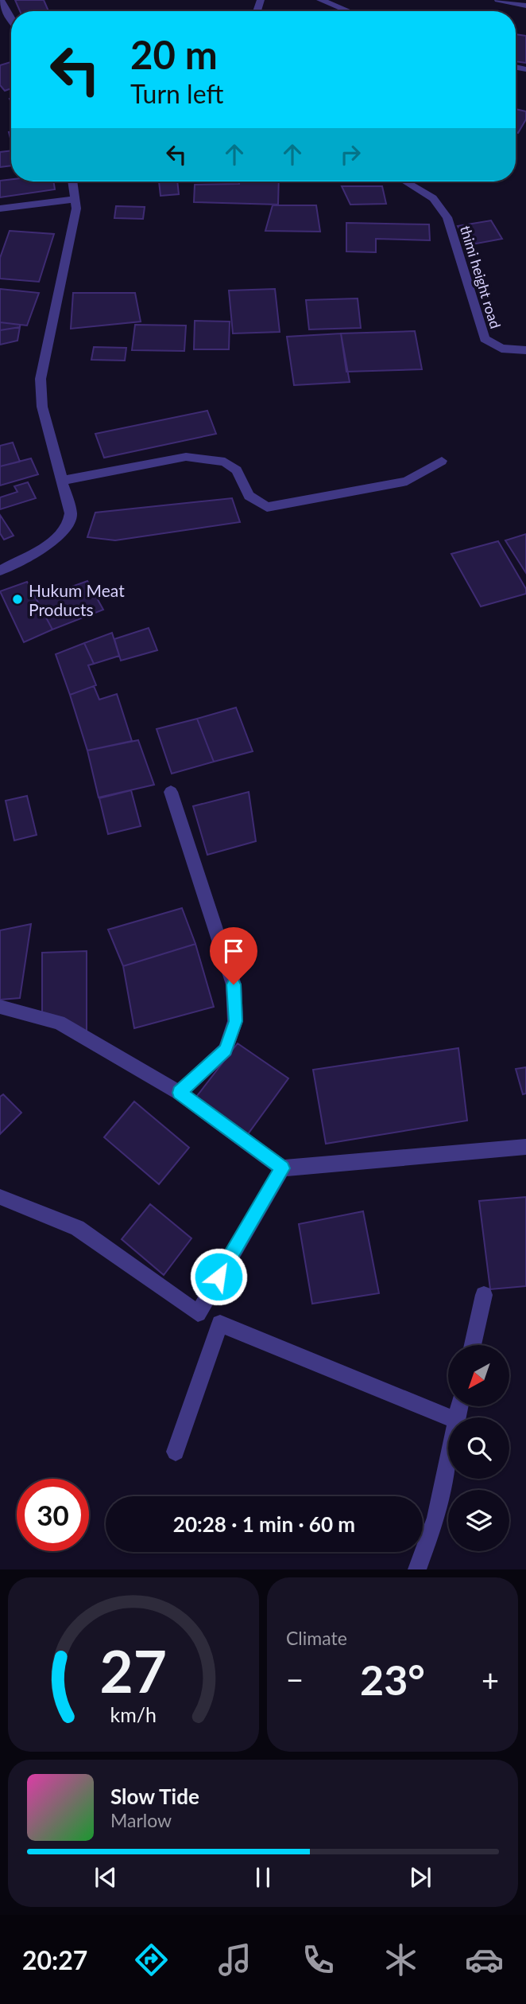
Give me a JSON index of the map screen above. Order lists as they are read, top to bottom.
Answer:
{
  "streets": {
    "street": ["thimi height road"]
  },
  "places": ["Hukum Meat Products"],
  "north": "bottom left",
  "page": {
    "turn": ["20 m", "Turn left"],
    "limit": "30",
    "trip": "20:28 · 1 min · 60 m",
    "tile": "Climate",
    "heat": ["−", "23°", "+"],
    "song": ["Slow Tide", "Marlow"],
    "tabs": "20:27",
    "gauge": ["27", "km/h"]
  }
}
